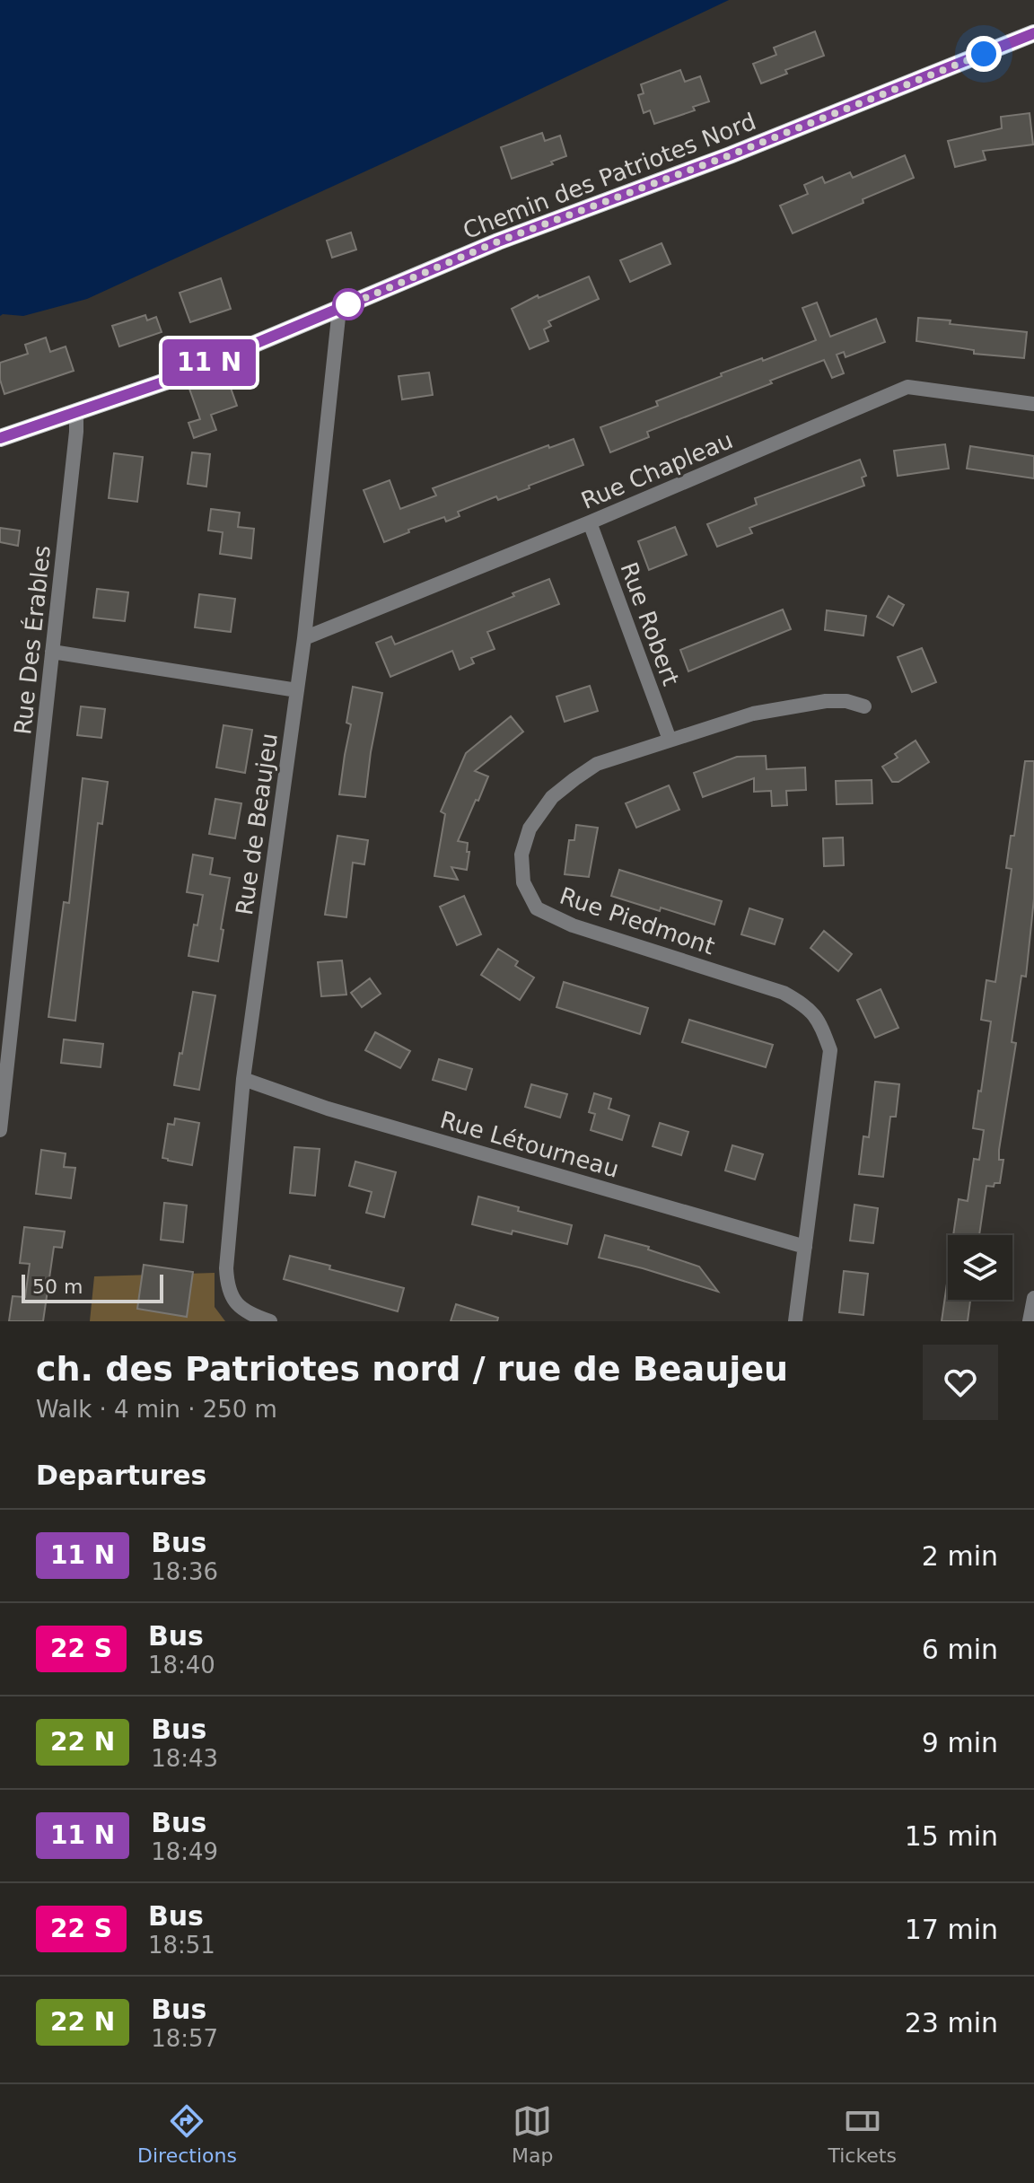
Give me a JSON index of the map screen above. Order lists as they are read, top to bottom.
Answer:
{
  "streets": {
    "main road": ["Chemin des Patriotes Nord"],
    "street": [
      "Rue Chapleau",
      "Rue Robert",
      "Rue Des Érables",
      "Rue de Beaujeu",
      "Rue Piedmont",
      "Rue Létourneau"
    ]
  },
  "crossings": [
    ["Chemin des Patriotes Nord", "Rue Des Érables"],
    ["Chemin des Patriotes Nord", "Rue de Beaujeu"],
    ["Rue Chapleau", "Rue Robert"],
    ["Rue Chapleau", "Rue de Beaujeu"],
    ["Rue Robert", "Rue Piedmont"],
    ["Rue de Beaujeu", "Rue Létourneau"],
    ["Rue Piedmont", "Rue Létourneau"]
  ],
  "scale_bar": "50 m",
  "page": {
    "on_map": "11 N",
    "scale": "50 m",
    "heading": [
      ["ch. des Patriotes nord / rue de Beaujeu", "Walk · 4 min · 250 m"],
      "Departures"
    ],
    "list": [
      {
        "mark": "11 N",
        "name": "Bus",
        "note": "18:36",
        "value": "2 min"
      },
      {
        "mark": "22 S",
        "name": "Bus",
        "note": "18:40",
        "value": "6 min"
      },
      {
        "mark": "22 N",
        "name": "Bus",
        "note": "18:43",
        "value": "9 min"
      },
      {
        "mark": "11 N",
        "name": "Bus",
        "note": "18:49",
        "value": "15 min"
      },
      {
        "mark": "22 S",
        "name": "Bus",
        "note": "18:51",
        "value": "17 min"
      },
      {
        "mark": "22 N",
        "name": "Bus",
        "note": "18:57",
        "value": "23 min"
      }
    ],
    "tabs": ["Directions", "Map", "Tickets"]
  }
}
